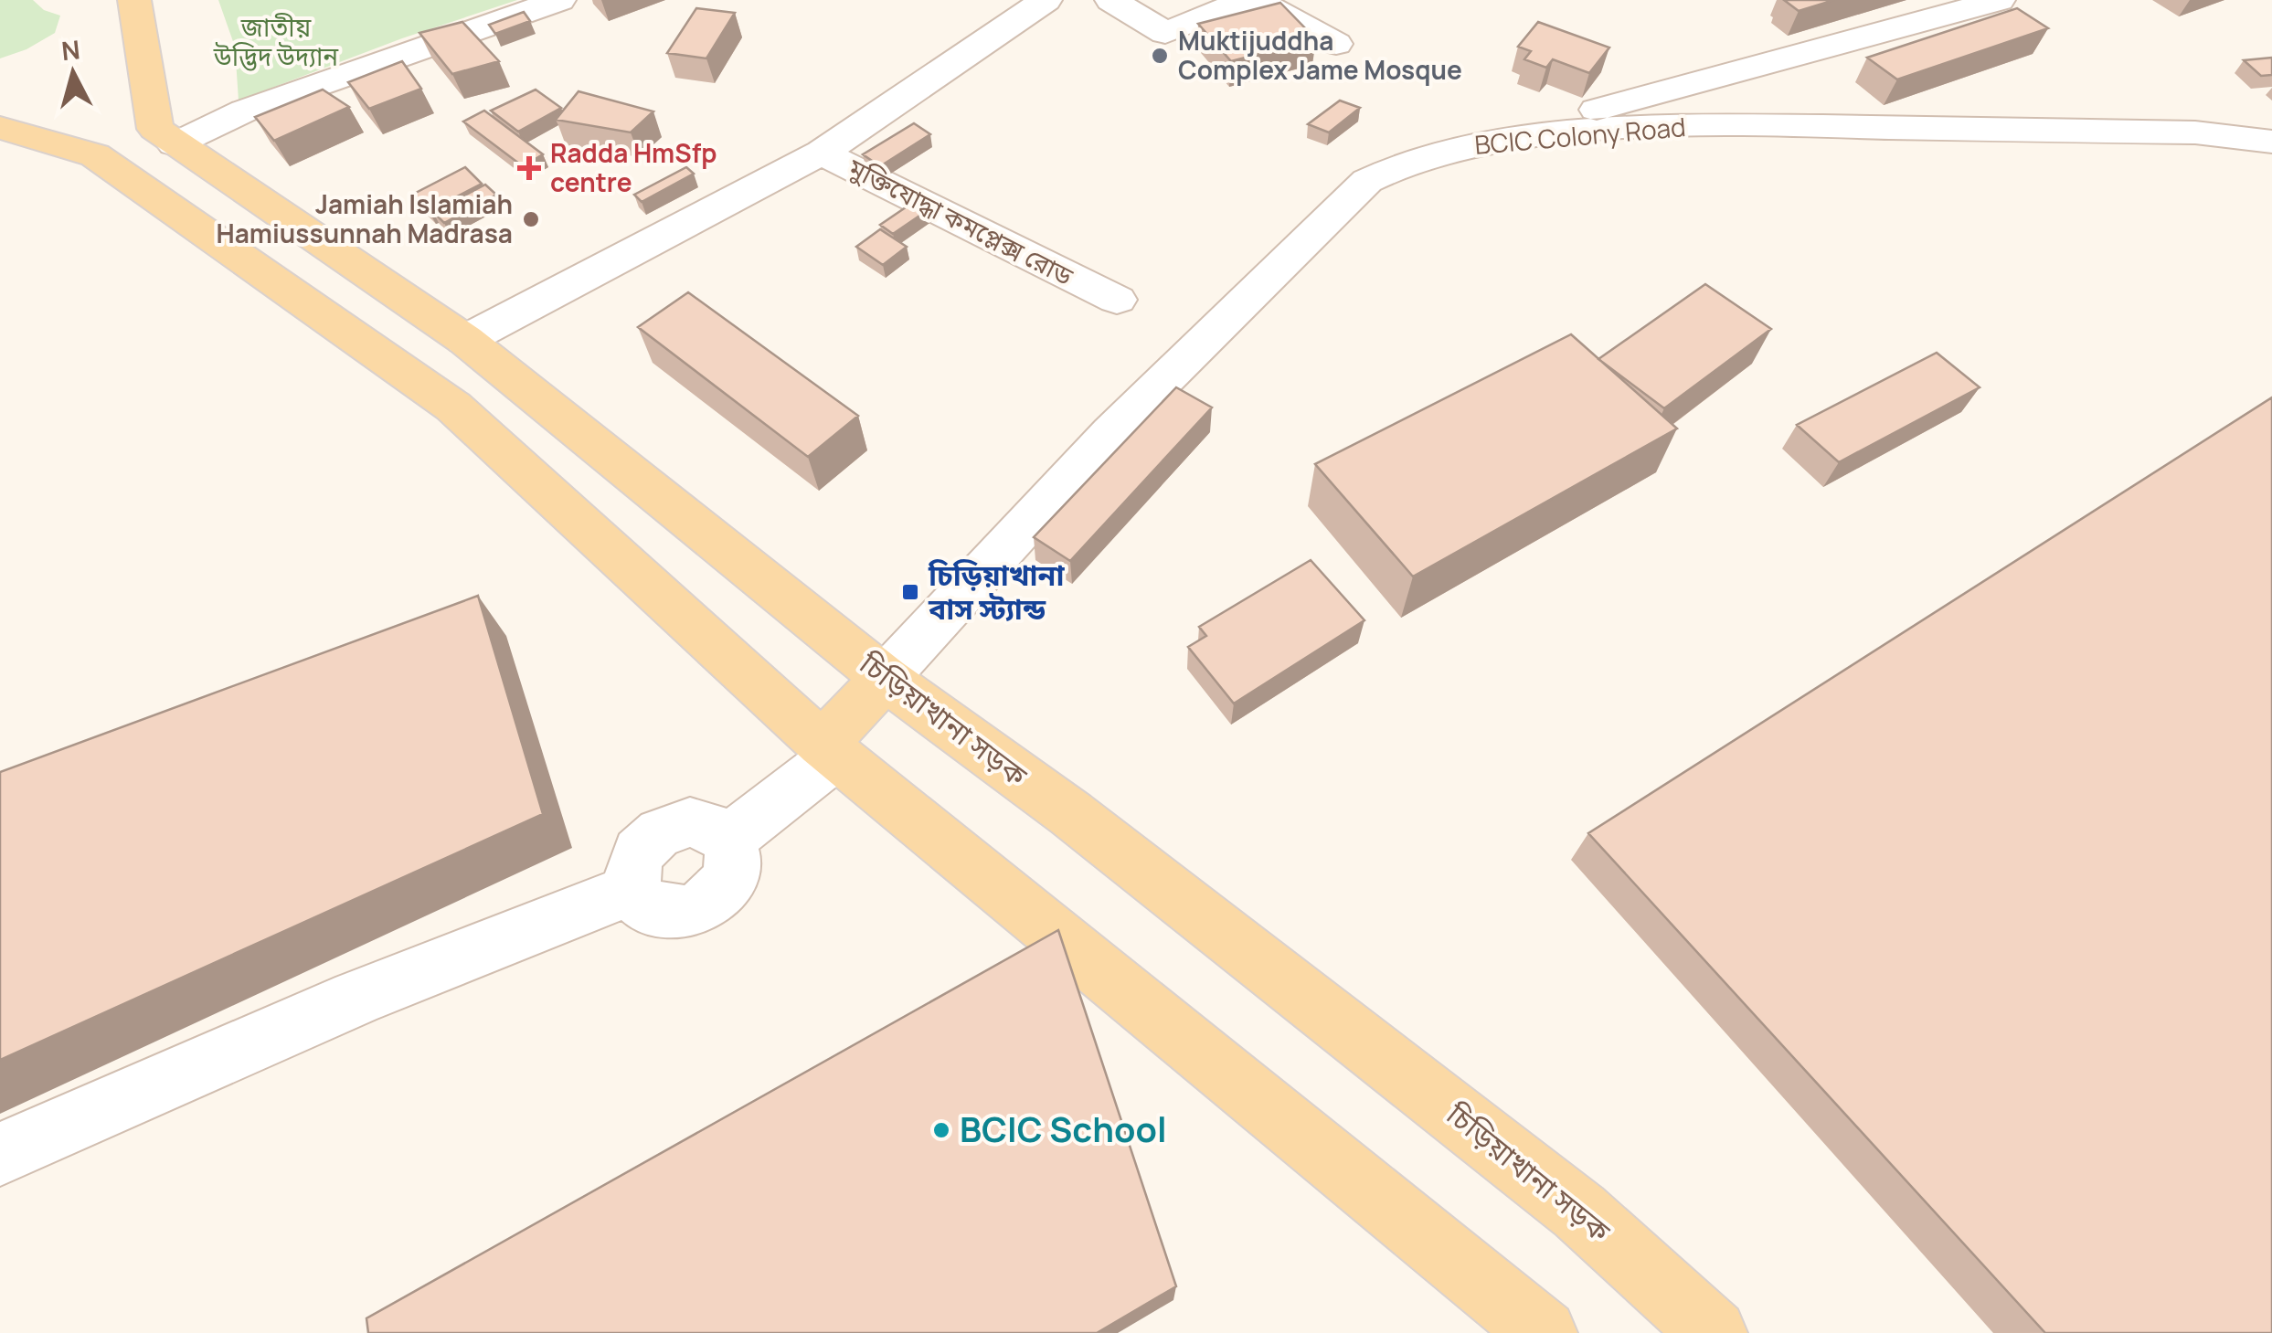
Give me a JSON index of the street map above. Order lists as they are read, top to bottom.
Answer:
{
  "streets": {
    "main road": ["চিড়িয়াখানা সড়ক"],
    "street": ["BCIC Colony Road", "মুক্তিযোদ্ধা কমপ্লেক্স রোড"]
  },
  "crossings": [
    ["BCIC Colony Road", "চিড়িয়াখানা সড়ক"],
    ["মুক্তিযোদ্ধা কমপ্লেক্স রোড", "চিড়িয়াখানা সড়ক"]
  ],
  "parks": ["জাতীয় উদ্ভিদ উদ্যান"],
  "places": {
    "other": ["Muktijuddha Complex Jame Mosque", "Jamiah Islamiah Hamiussunnah Madrasa", "BCIC School"],
    "health": ["Radda HmSfp centre"],
    "transit": ["চিড়িয়াখানা বাস স্ট্যান্ড"]
  },
  "north": "top"
}
